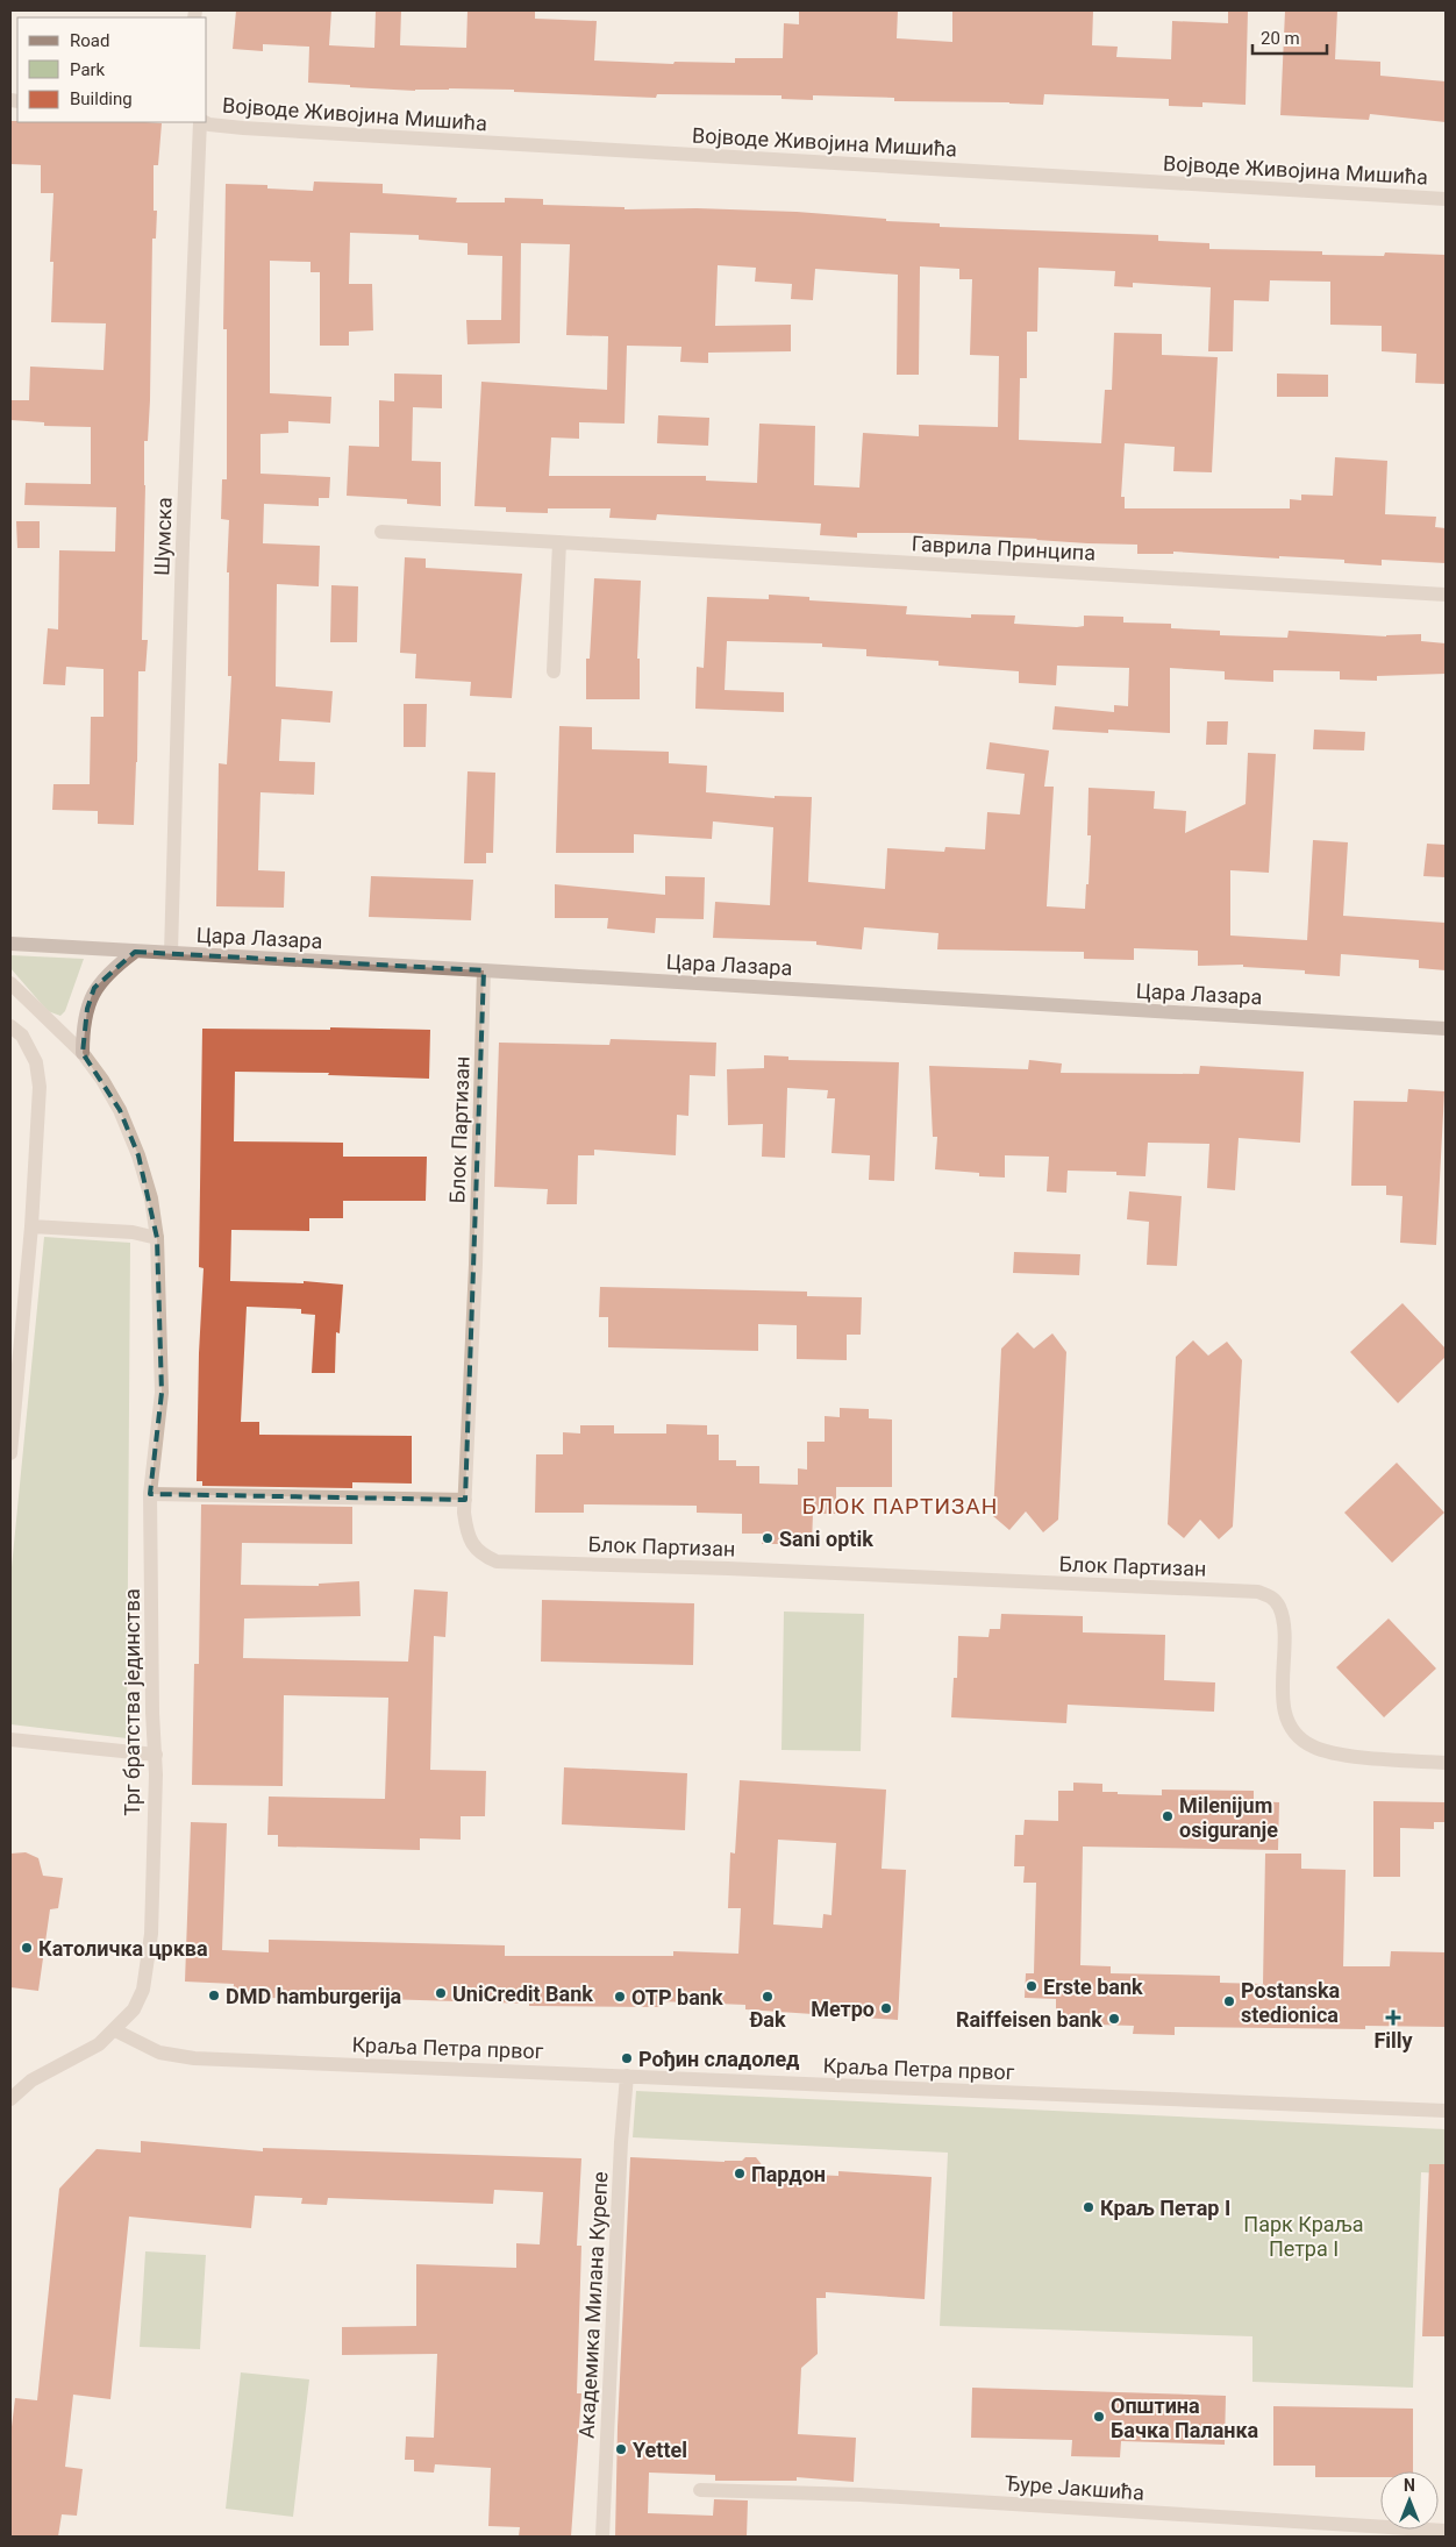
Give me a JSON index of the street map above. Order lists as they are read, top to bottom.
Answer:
{
  "streets": {
    "main road": ["Цара Лазара"],
    "street": [
      "Војводе Живојина Мишића",
      "Шумска",
      "Гаврила Принципа",
      "Блок Партизан",
      "Трг братства јединства",
      "Краља Петра првог",
      "Академика Милана Курепе",
      "Ђуре Јакшића"
    ]
  },
  "crossings": [
    ["Шумска", "Цара Лазара"],
    ["Цара Лазара", "Блок Партизан"],
    ["Трг братства јединства", "Краља Петра првог"],
    ["Краља Петра првог", "Академика Милана Курепе"]
  ],
  "districts": ["БЛОК ПАРТИЗАН"],
  "parks": ["Парк Краља Петра I"],
  "places": {
    "other": [
      "Sani optik",
      "Milenijum osiguranje",
      "Католичка црква",
      "Erste bank",
      "UniCredit Bank",
      "DMD hamburgerija",
      "OTP bank",
      "Đak",
      "Postanska stedionica",
      "Метро",
      "Raiffeisen bank",
      "Рођин сладолед",
      "Пардон",
      "Краљ Петар I",
      "Општина Бачка Паланка",
      "Yettel"
    ],
    "health": ["Filly"]
  },
  "legend": ["Road", "Park", "Building"],
  "scale_bar": "20 m",
  "north": "top"
}
